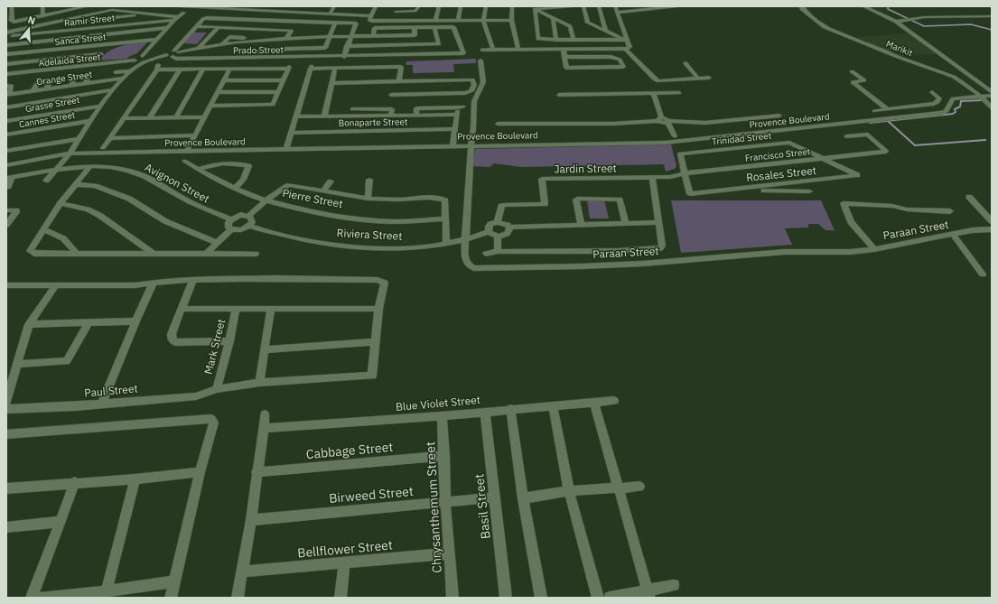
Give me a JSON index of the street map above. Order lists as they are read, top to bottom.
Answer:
{
  "streets": {
    "street": [
      "Ramir Street",
      "Sanca Street",
      "Marikit",
      "Prado Street",
      "Adelaida Street",
      "Orange Street",
      "Grasse Street",
      "Cannes Street",
      "Provence Boulevard",
      "Bonaparte Street",
      "Trinidad Street",
      "Francisco Street",
      "Jardin Street",
      "Rosales Street",
      "Avignon Street",
      "Pierre Street",
      "Paraan Street",
      "Riviera Street",
      "Mark Street",
      "Paul Street",
      "Blue Violet Street",
      "Cabbage Street",
      "Birweed Street",
      "Basil Street",
      "Chrysanthemum Street",
      "Bellflower Street"
    ]
  },
  "crossings": [
    ["Marikit", "Provence Boulevard"],
    ["Provence Boulevard", "Paraan Street"],
    ["Trinidad Street", "Francisco Street"],
    ["Trinidad Street", "Rosales Street"],
    ["Francisco Street", "Jardin Street"],
    ["Francisco Street", "Rosales Street"],
    ["Paraan Street", "Riviera Street"],
    ["Mark Street", "Paul Street"],
    ["Blue Violet Street", "Basil Street"],
    ["Blue Violet Street", "Chrysanthemum Street"],
    ["Cabbage Street", "Chrysanthemum Street"],
    ["Birweed Street", "Basil Street"],
    ["Birweed Street", "Chrysanthemum Street"],
    ["Chrysanthemum Street", "Bellflower Street"]
  ],
  "north": "top"
}
